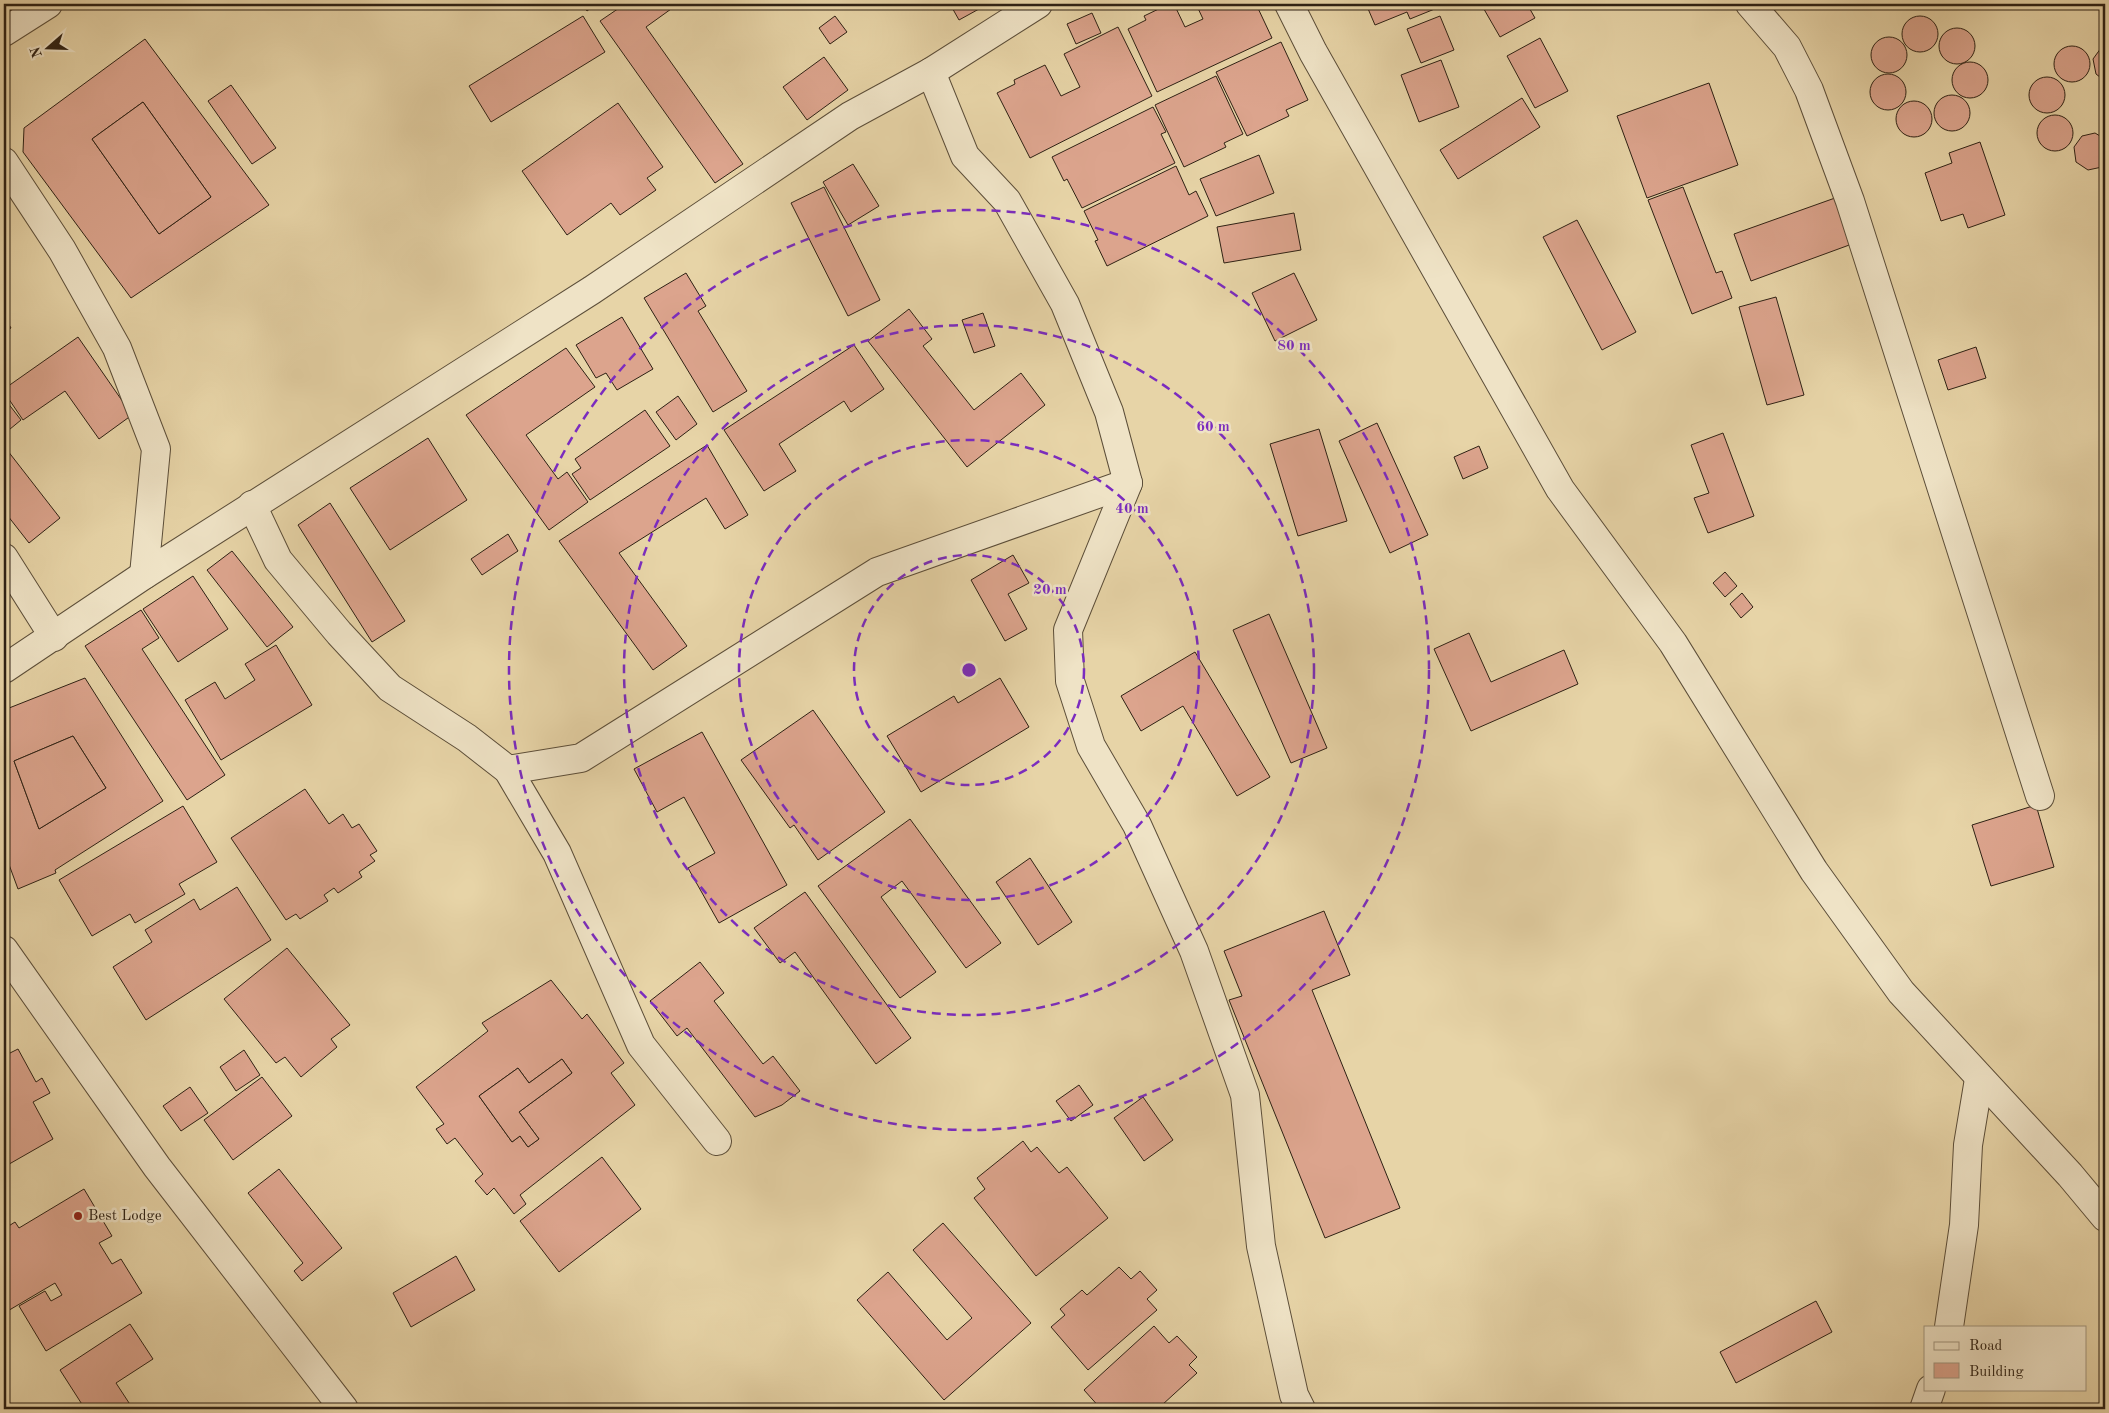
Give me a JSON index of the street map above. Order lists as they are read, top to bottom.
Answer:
{
  "places": ["Best Lodge"],
  "legend": ["Road", "Building"],
  "north": "left",
  "rings": [
    "80 m",
    "60 m",
    "40 m",
    "20 m"
  ]
}
